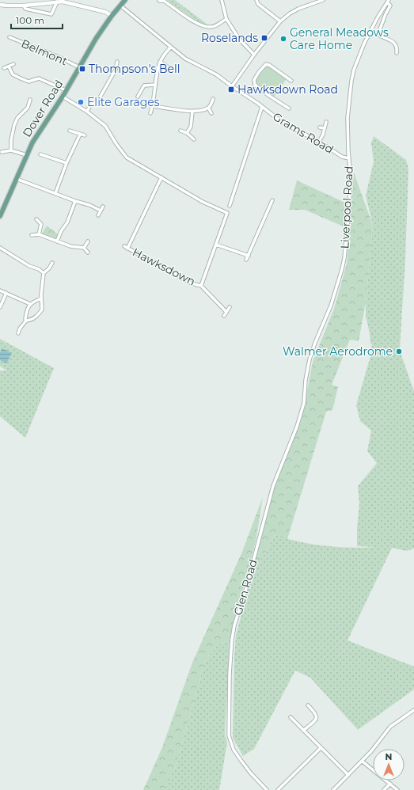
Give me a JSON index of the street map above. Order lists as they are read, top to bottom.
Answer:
{
  "streets": {
    "main road": ["Dover Road"],
    "street": [
      "Belmont",
      "Grams Road",
      "Liverpool Road",
      "Hawksdown",
      "Glen Road"
    ]
  },
  "crossings": [
    ["Belmont", "Dover Road"],
    ["Dover Road", "Grams Road"],
    ["Dover Road", "Hawksdown"],
    ["Grams Road", "Liverpool Road"],
    ["Liverpool Road", "Glen Road"]
  ],
  "places": {
    "transit": ["Roselands", "Thompson's Bell", "Hawksdown Road"],
    "other": ["General Meadows Care Home", "Elite Garages", "Walmer Aerodrome"]
  },
  "scale_bar": "100 m",
  "north": "top"
}
